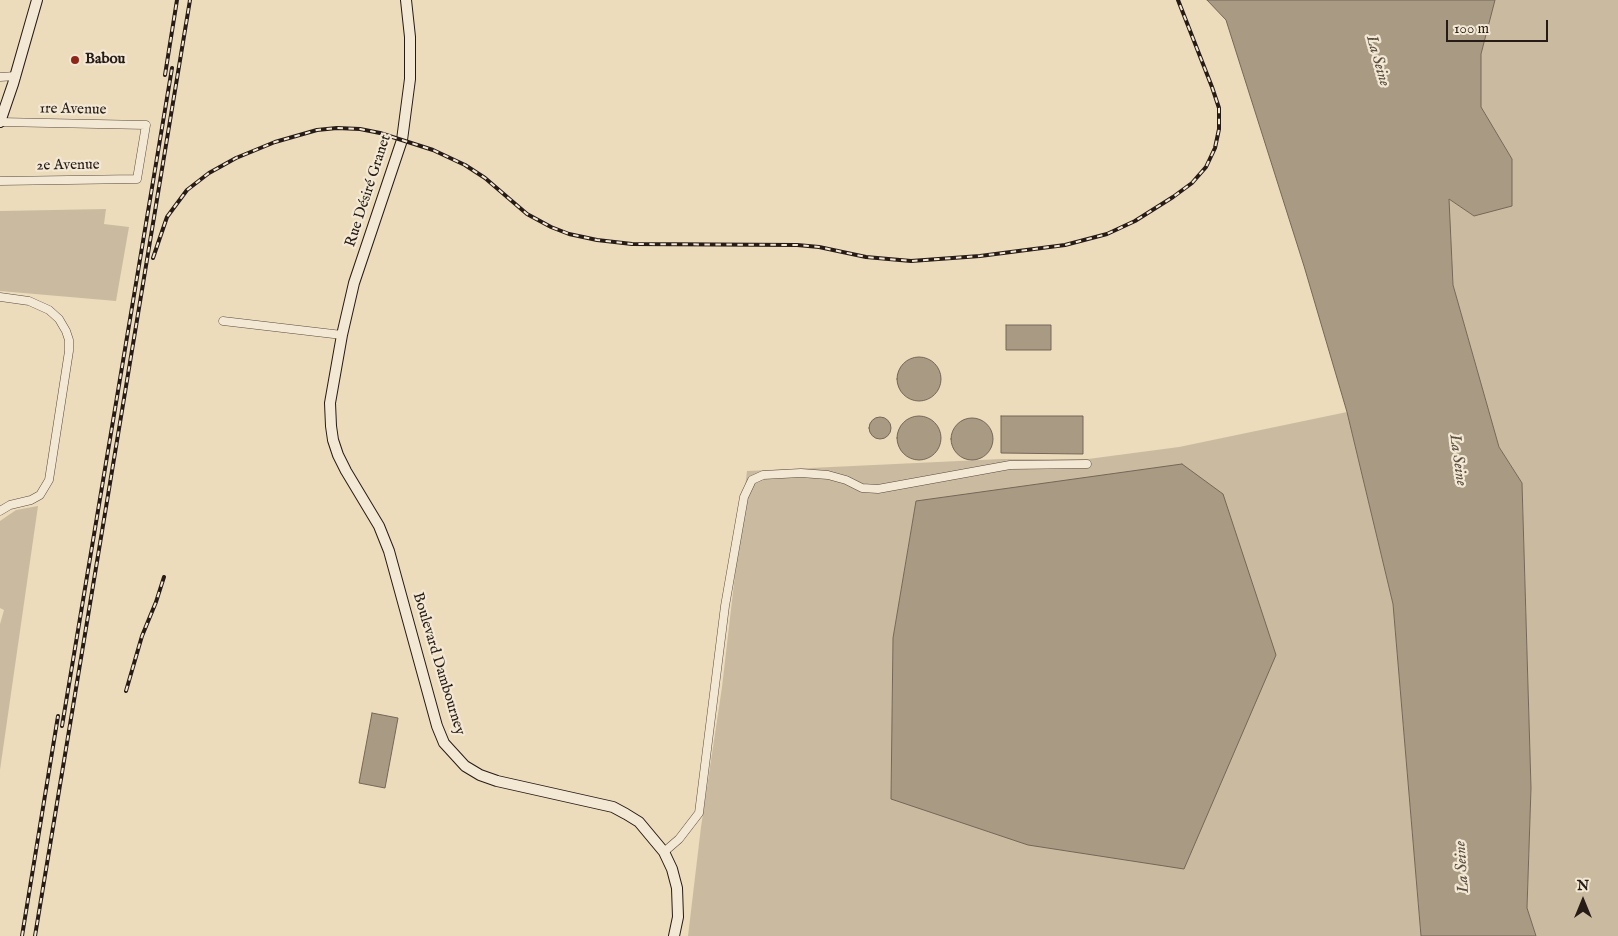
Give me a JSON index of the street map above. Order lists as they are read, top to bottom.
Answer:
{
  "streets": {
    "street": [
      "1re Avenue",
      "2e Avenue",
      "Rue Désiré Granet",
      "Boulevard Dambourney"
    ]
  },
  "crossings": [
    ["1re Avenue", "2e Avenue"],
    ["Rue Désiré Granet", "Boulevard Dambourney"]
  ],
  "water": ["La Seine"],
  "places": ["Babou"],
  "scale_bar": "100 m",
  "north": "top"
}
